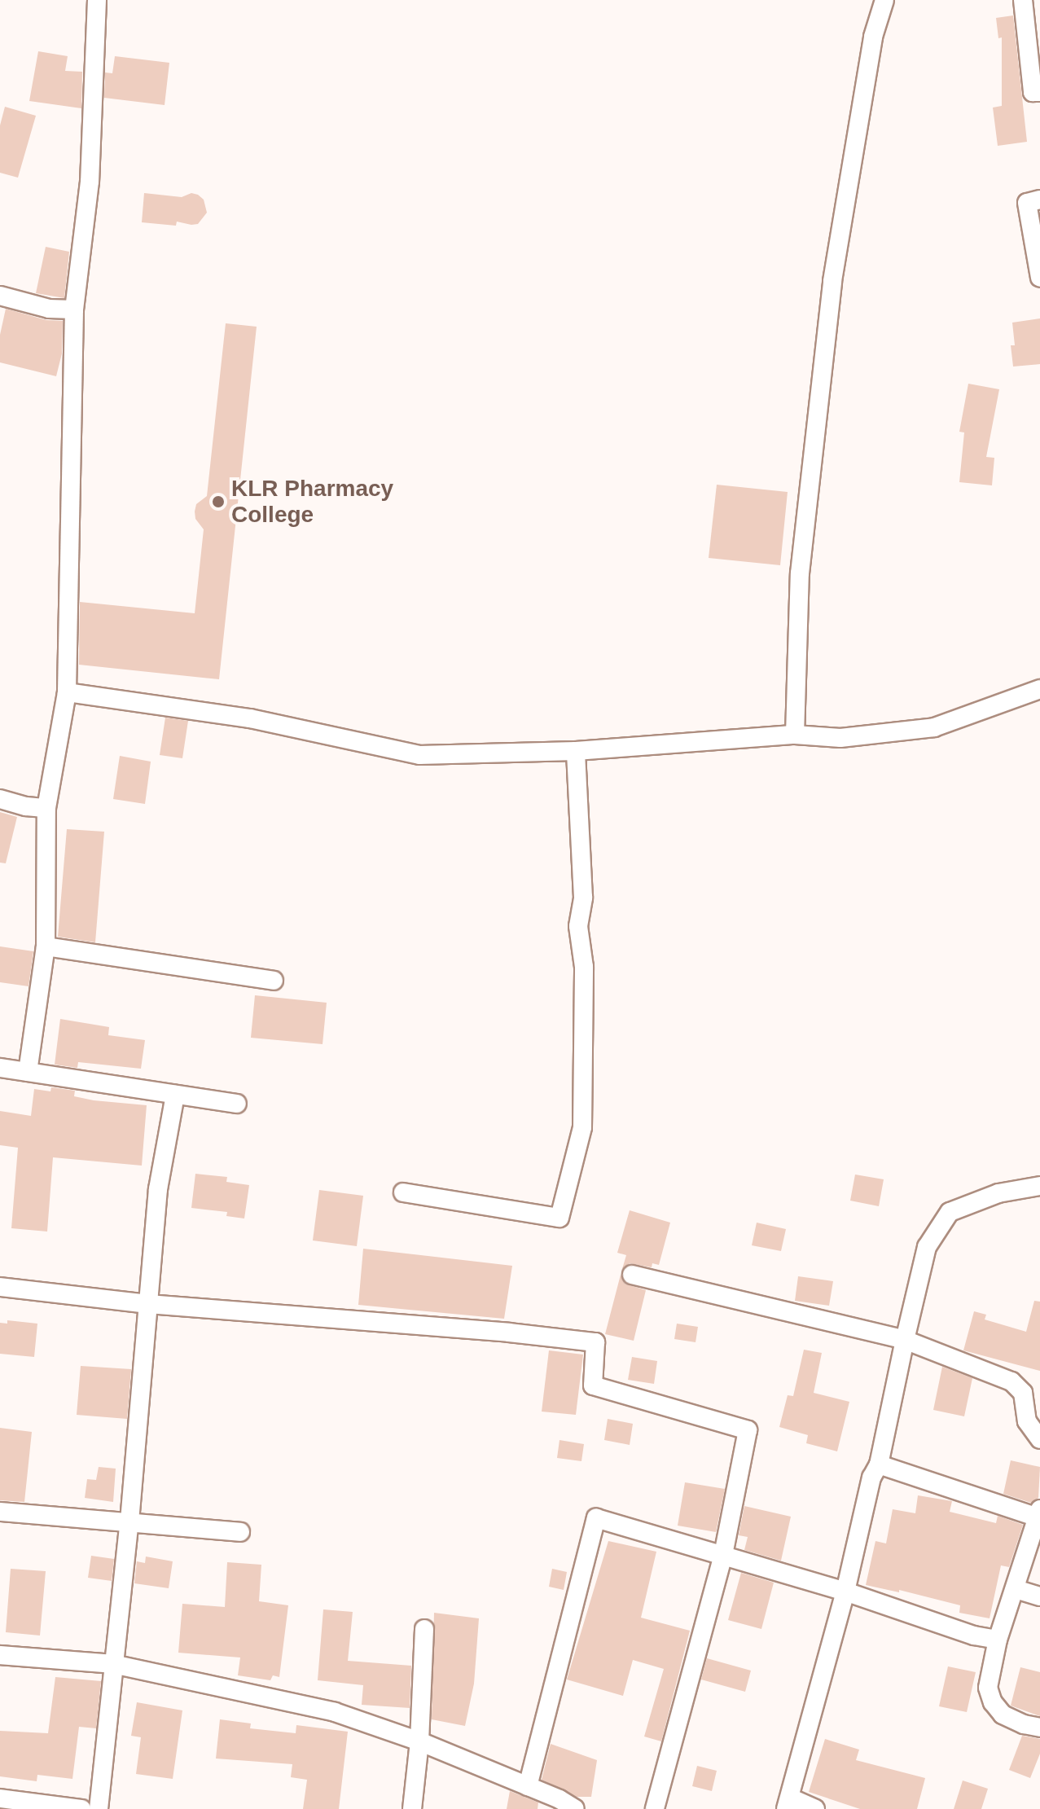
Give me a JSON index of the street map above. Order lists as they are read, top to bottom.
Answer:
{
  "places": ["KLR Pharmacy College"]
}
